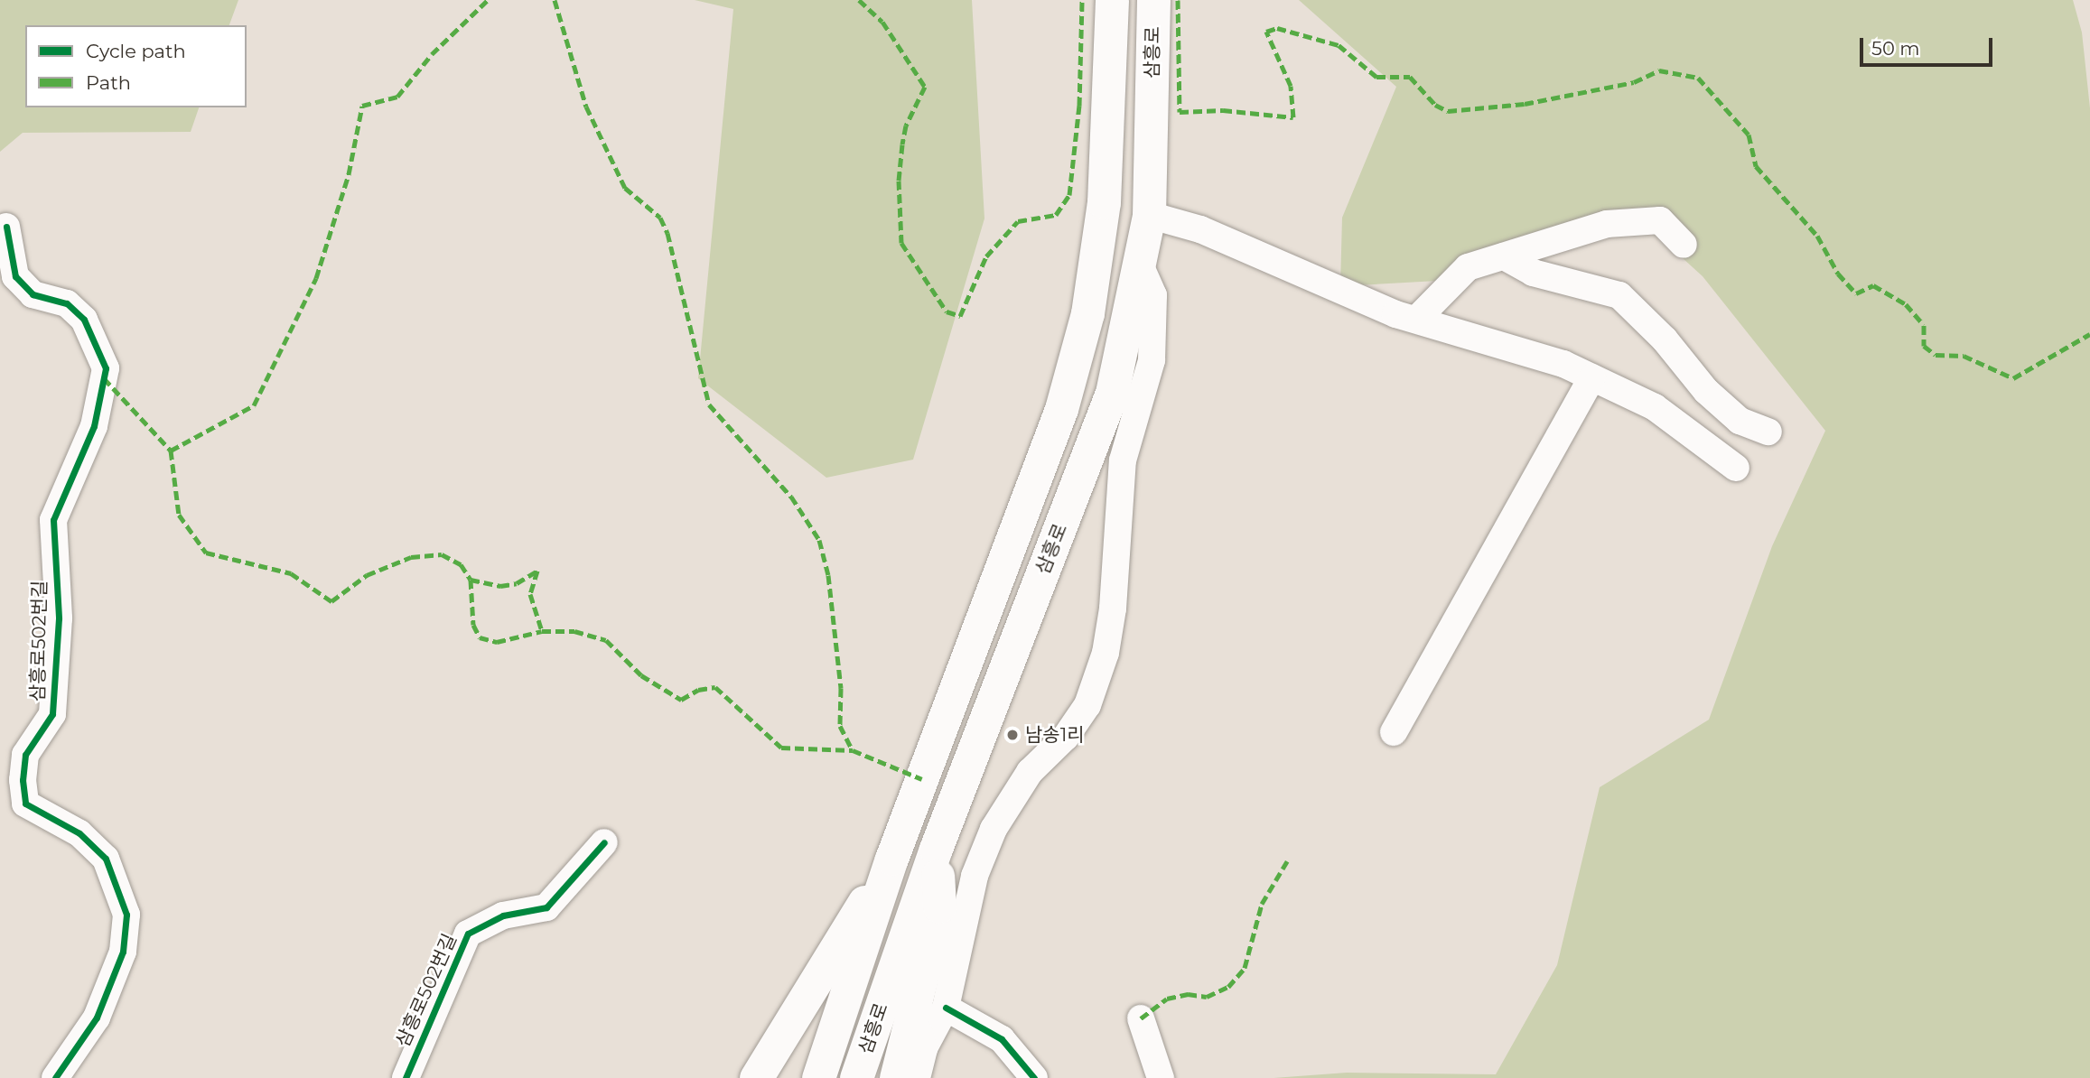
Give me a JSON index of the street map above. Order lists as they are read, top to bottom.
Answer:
{
  "streets": {
    "main road": ["삼흥로"],
    "street": ["삼흥로502번길"]
  },
  "places": ["남송1리"],
  "legend": ["Cycle path", "Path"],
  "scale_bar": "50 m"
}
